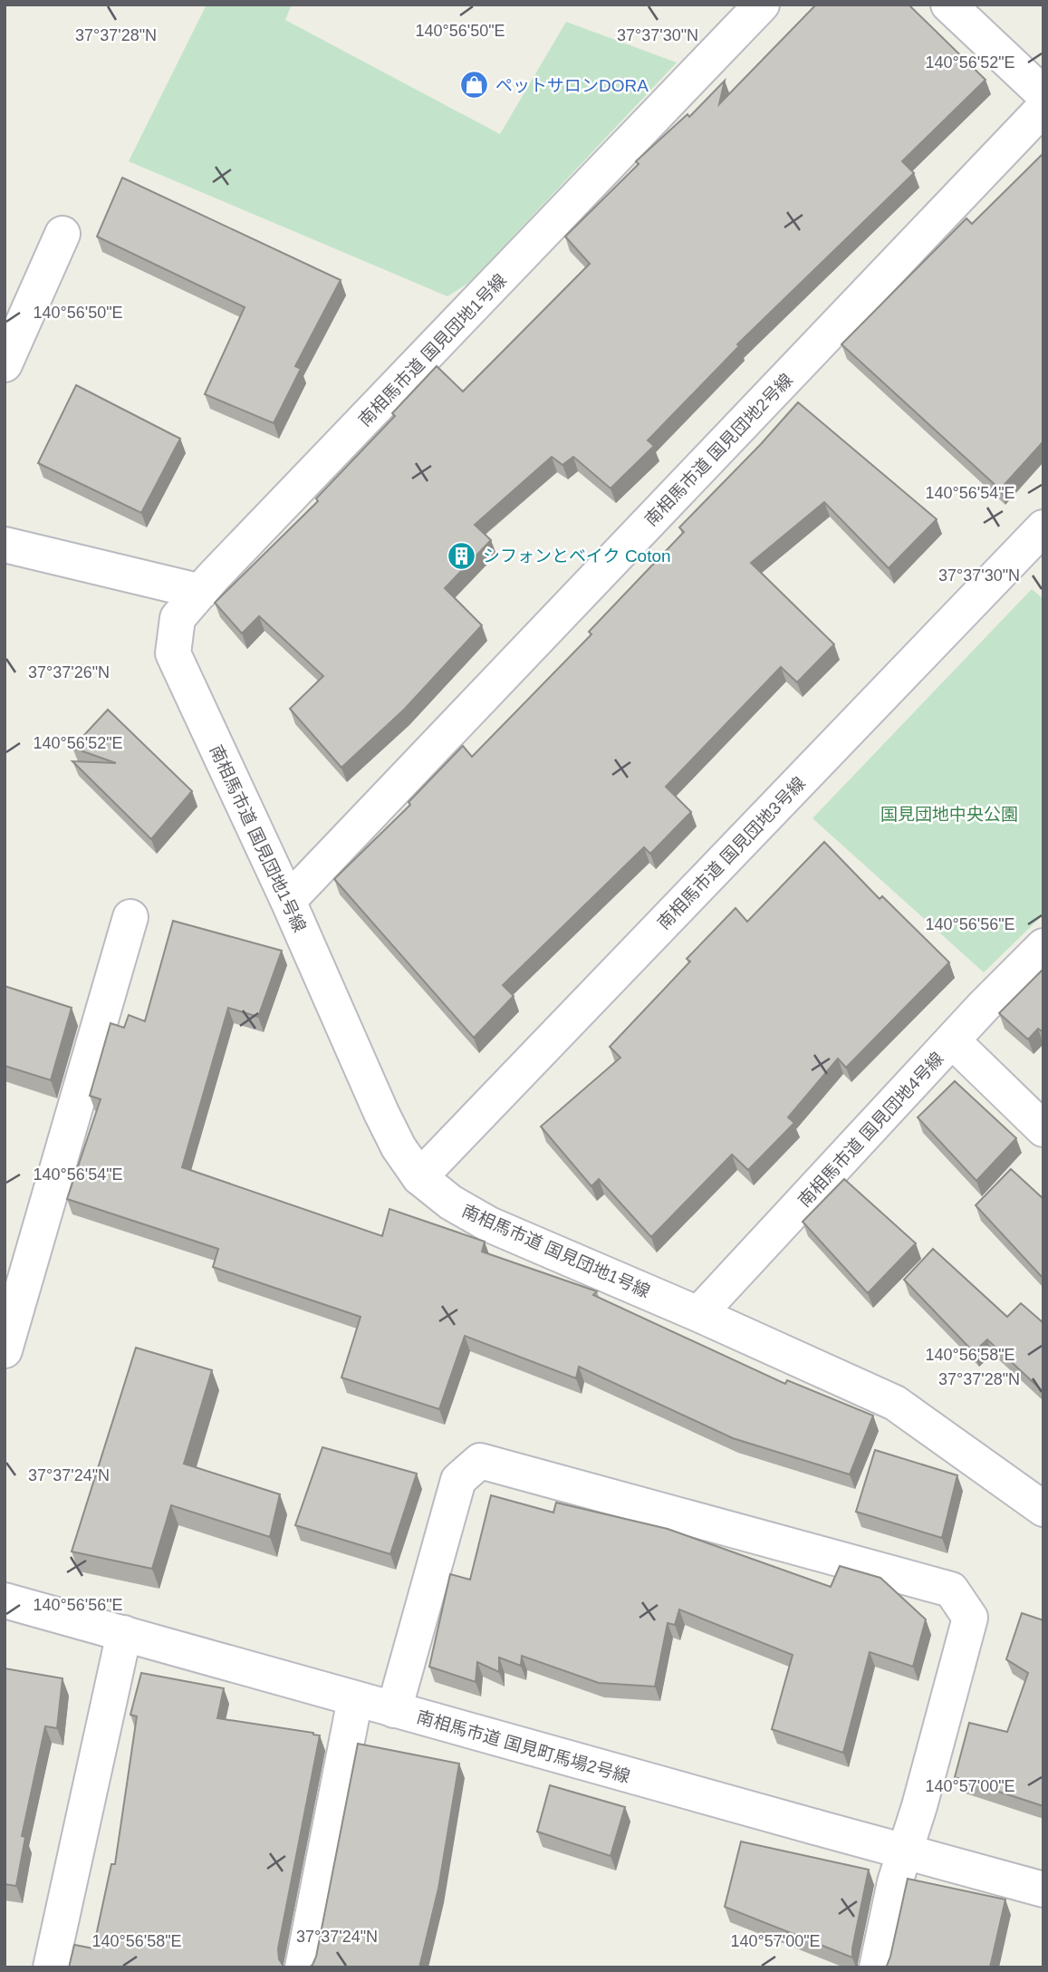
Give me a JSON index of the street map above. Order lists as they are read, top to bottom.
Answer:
{
  "streets": {
    "street": [
      "南相馬市道 国見団地1号線",
      "南相馬市道 国見団地2号線",
      "南相馬市道 国見団地3号線",
      "南相馬市道 国見団地4号線",
      "南相馬市道 国見町馬場2号線"
    ]
  },
  "crossings": [
    ["南相馬市道 国見団地1号線", "南相馬市道 国見団地2号線"],
    ["南相馬市道 国見団地1号線", "南相馬市道 国見団地3号線"],
    ["南相馬市道 国見団地1号線", "南相馬市道 国見団地4号線"]
  ],
  "parks": ["国見団地中央公園"],
  "places": {
    "shop": ["ペットサロンDORA"],
    "building": ["シフォンとベイク Coton"]
  },
  "coordinates": [
    "140°56'50\"E",
    "37°37'30\"N",
    "37°37'28\"N",
    "140°56'52\"E",
    "140°56'54\"E",
    "37°37'26\"N",
    "140°56'56\"E",
    "140°56'58\"E",
    "37°37'24\"N",
    "140°57'00\"E"
  ]
}
